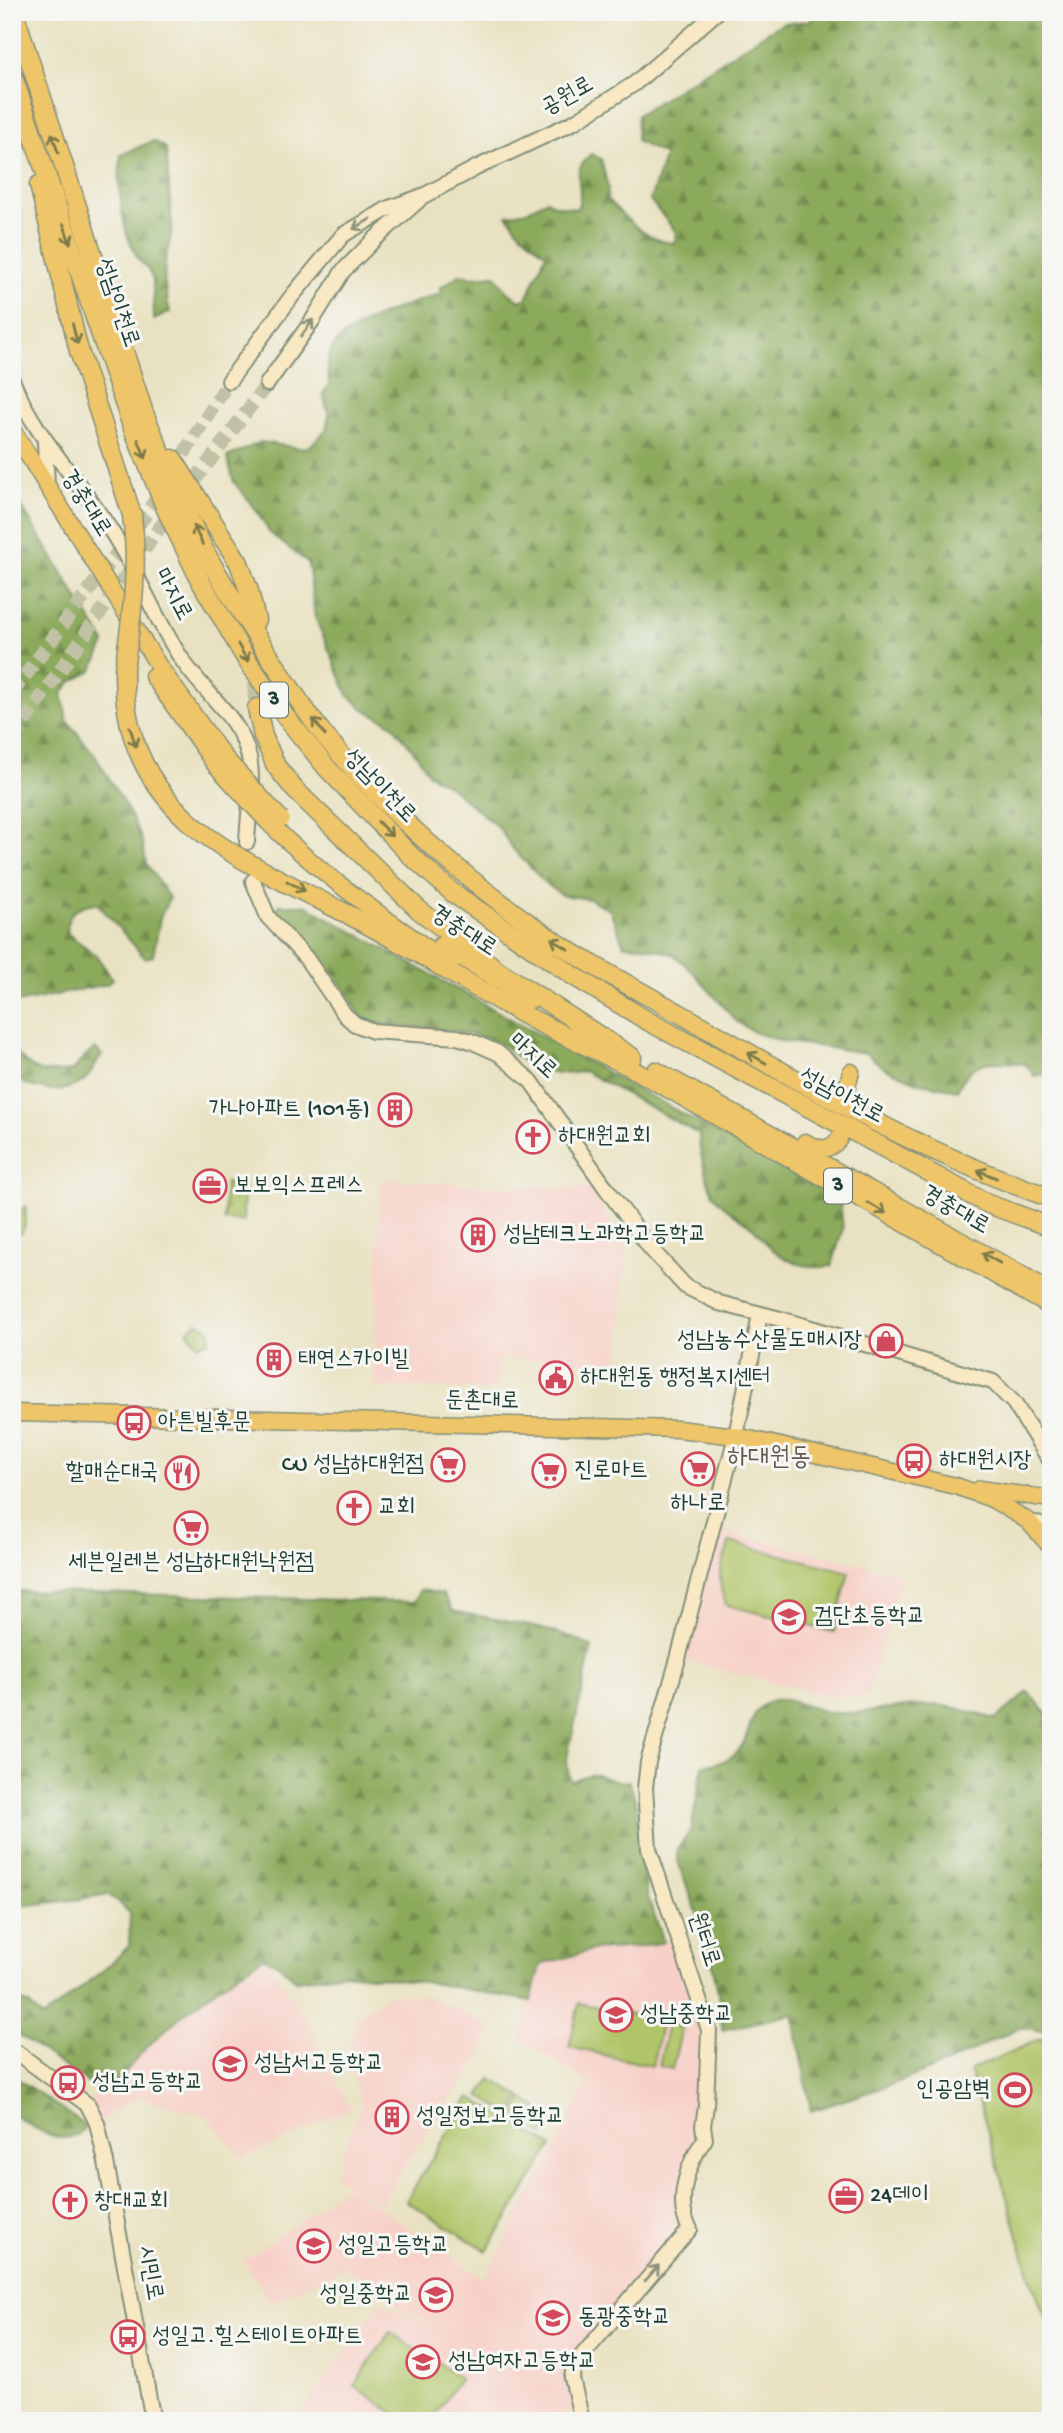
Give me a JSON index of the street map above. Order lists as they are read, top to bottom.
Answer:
{
  "streets": {
    "highway": ["성남이천로", "3"],
    "main road": [
      "공원로",
      "경충대로",
      "마지로",
      "둔촌대로",
      "원터로",
      "시민로"
    ]
  },
  "crossings": [
    ["둔촌대로", "원터로"]
  ],
  "one_way": ["원터로"],
  "districts": ["하대원동"],
  "places": {
    "building": [
      "가나아파트 (101동)",
      "성남테크노과학고등학교",
      "태연스카이빌",
      "성일정보고등학교"
    ],
    "church": ["하대원교회", "교회", "창대교회"],
    "office": ["보보익스프레스", "24데이"],
    "shop": ["성남농수산물도매시장"],
    "public building": ["하대원동 행정복지센터"],
    "bus stop": [
      "아튼빌후문",
      "하대원시장",
      "성남고등학교",
      "성일고.힐스테이트아파트"
    ],
    "supermarket": [
      "CU 성남하대원점",
      "하나로",
      "진로마트",
      "세븐일레븐 성남하대원낙원점"
    ],
    "restaurant": ["할매순대국"],
    "school or university": [
      "검단초등학교",
      "성남중학교",
      "성남서고등학교",
      "성일고등학교",
      "성일중학교",
      "동광중학교",
      "성남여자고등학교"
    ],
    "sports": ["인공암벽"]
  }
}
